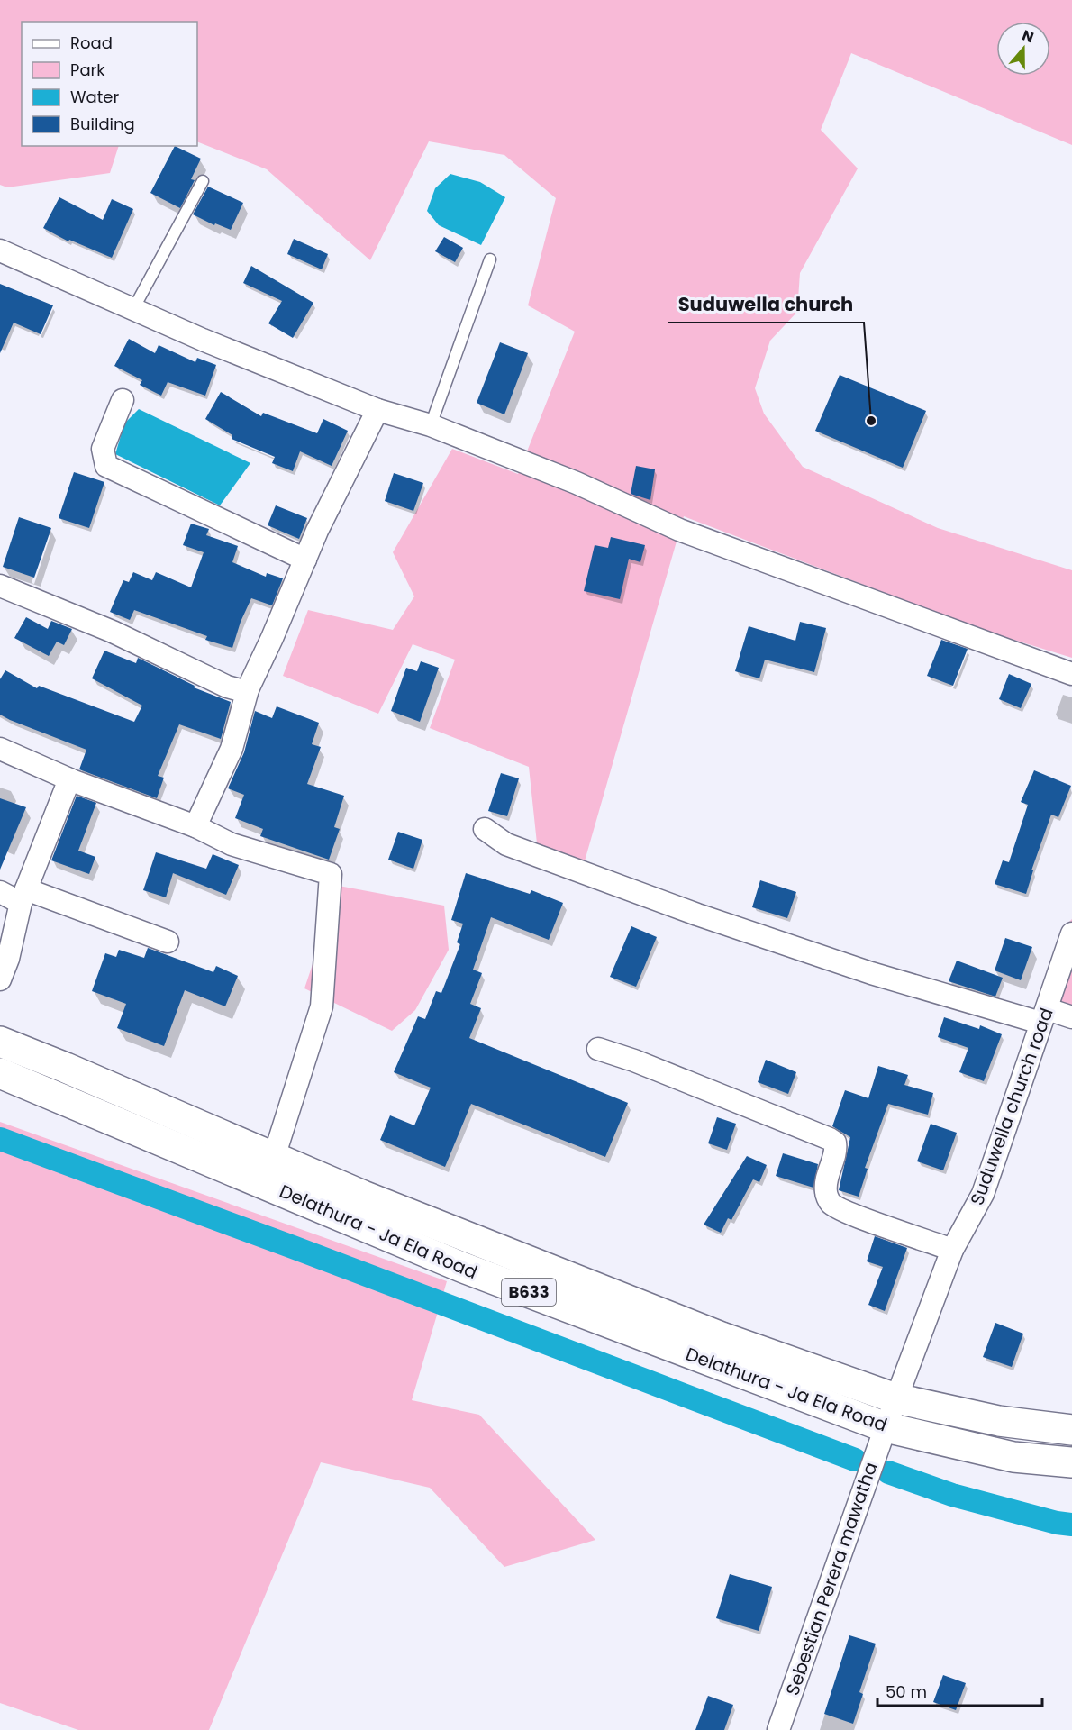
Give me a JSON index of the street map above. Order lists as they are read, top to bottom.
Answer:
{
  "streets": {
    "main road": ["Delathura - Ja Ela Road", "B633"],
    "street": ["Suduwella church road", "Sebestian Perera mawatha"]
  },
  "crossings": [
    ["Suduwella church road", "Delathura - Ja Ela Road"],
    ["Suduwella church road", "Sebestian Perera mawatha"],
    ["Delathura - Ja Ela Road", "Sebestian Perera mawatha"]
  ],
  "places": ["Suduwella church"],
  "legend": [
    "Road",
    "Park",
    "Water",
    "Building"
  ],
  "scale_bar": "50 m",
  "north": "top"
}
